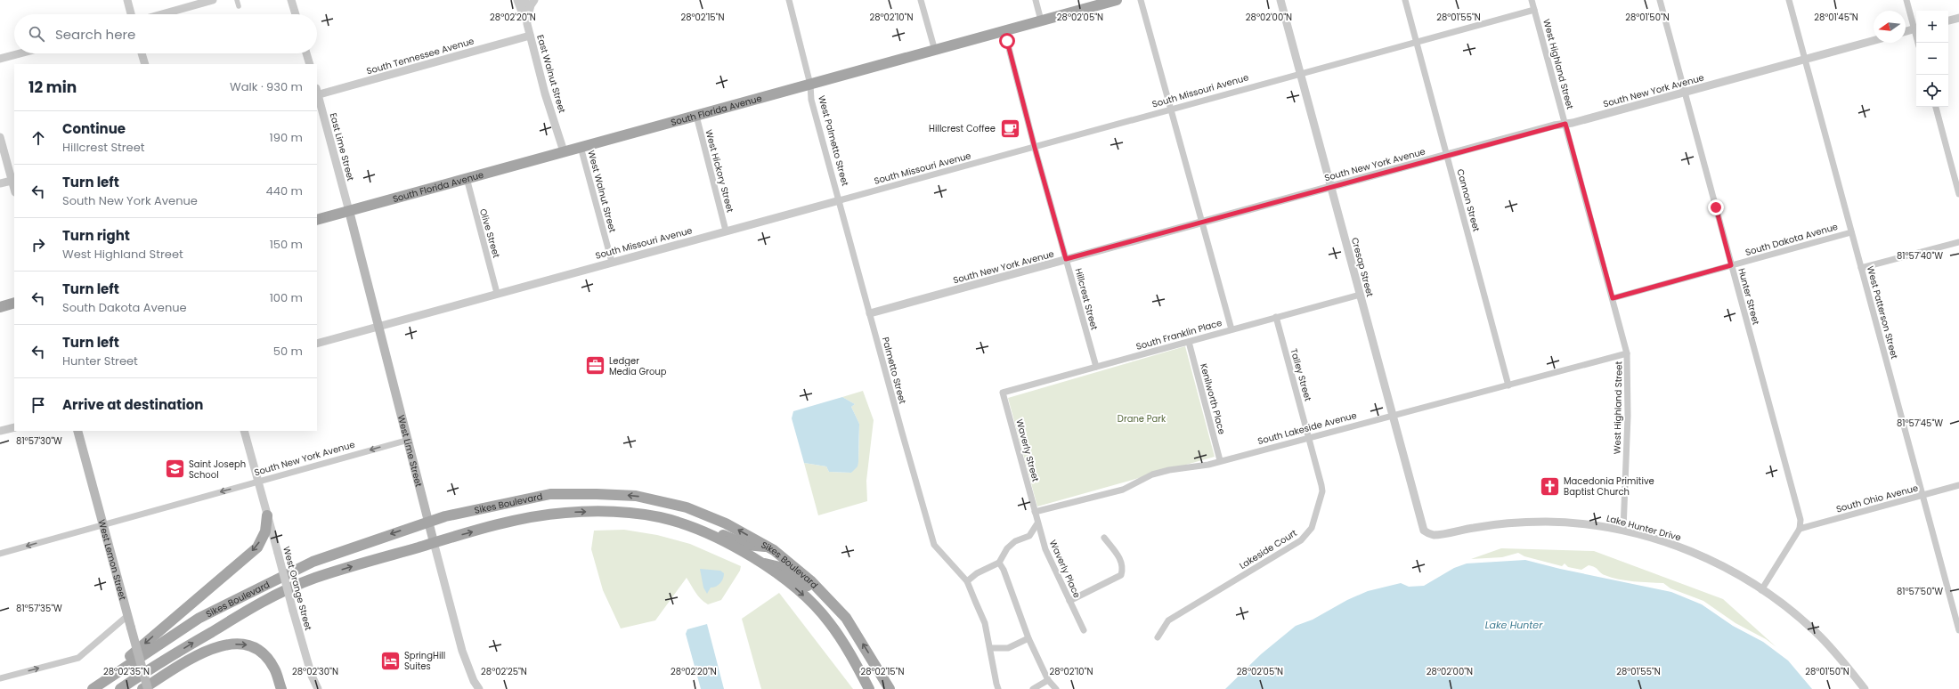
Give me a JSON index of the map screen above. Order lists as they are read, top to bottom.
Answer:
{
  "streets": {
    "main road": [
      "South Florida Avenue",
      "West Lime Street",
      "Sikes Boulevard",
      "West Lemon Street"
    ],
    "street": [
      "South Tennessee Avenue",
      "West Highland Street",
      "East Walnut Street",
      "South Missouri Avenue",
      "South New York Avenue",
      "West Palmetto Street",
      "East Lime Street",
      "West Hickory Street",
      "West Walnut Street",
      "Cannon Street",
      "Olive Street",
      "South Dakota Avenue",
      "Cresap Street",
      "Hunter Street",
      "Hillcrest Street",
      "West Patterson Street",
      "South Franklin Place",
      "Palmetto Street",
      "Talley Street",
      "Kenilworth Place",
      "South Lakeside Avenue",
      "Waverly Street",
      "South Ohio Avenue",
      "Lake Hunter Drive",
      "Lakeside Court",
      "Waverly Place",
      "West Orange Street"
    ]
  },
  "crossings": [
    ["South Tennessee Avenue", "East Walnut Street"],
    ["South Tennessee Avenue", "East Lime Street"],
    ["West Highland Street", "South Missouri Avenue"],
    ["West Highland Street", "South New York Avenue"],
    ["West Highland Street", "South Dakota Avenue"],
    ["West Highland Street", "South Lakeside Avenue"],
    ["West Highland Street", "Lake Hunter Drive"],
    ["East Walnut Street", "South Florida Avenue"],
    ["South Missouri Avenue", "West Palmetto Street"],
    ["South Missouri Avenue", "West Hickory Street"],
    ["South Missouri Avenue", "West Walnut Street"],
    ["South Missouri Avenue", "Cannon Street"],
    ["South Missouri Avenue", "Olive Street"],
    ["South Missouri Avenue", "Cresap Street"],
    ["South Missouri Avenue", "Hillcrest Street"],
    ["South Missouri Avenue", "Palmetto Street"],
    ["South Missouri Avenue", "West Lime Street"],
    ["South New York Avenue", "Cannon Street"],
    ["South New York Avenue", "Cresap Street"],
    ["South New York Avenue", "Hunter Street"],
    ["South New York Avenue", "Hillcrest Street"],
    ["South New York Avenue", "West Patterson Street"],
    ["South New York Avenue", "Palmetto Street"],
    ["South New York Avenue", "West Lime Street"],
    ["South New York Avenue", "West Lemon Street"],
    ["South New York Avenue", "West Orange Street"],
    ["South Florida Avenue", "West Palmetto Street"],
    ["South Florida Avenue", "East Lime Street"],
    ["South Florida Avenue", "West Hickory Street"],
    ["South Florida Avenue", "West Walnut Street"],
    ["South Florida Avenue", "Olive Street"],
    ["South Florida Avenue", "Hillcrest Street"],
    ["South Florida Avenue", "West Lime Street"],
    ["West Palmetto Street", "Palmetto Street"],
    ["East Lime Street", "West Lime Street"],
    ["Cannon Street", "South Lakeside Avenue"],
    ["South Dakota Avenue", "Hunter Street"],
    ["South Dakota Avenue", "West Patterson Street"],
    ["Cresap Street", "South Franklin Place"],
    ["Cresap Street", "South Lakeside Avenue"],
    ["Cresap Street", "Lake Hunter Drive"],
    ["Hunter Street", "South Ohio Avenue"],
    ["Hillcrest Street", "South Franklin Place"],
    ["West Patterson Street", "South Ohio Avenue"],
    ["South Franklin Place", "Talley Street"],
    ["South Franklin Place", "Kenilworth Place"],
    ["South Franklin Place", "Waverly Street"],
    ["Talley Street", "South Lakeside Avenue"],
    ["Talley Street", "Lakeside Court"],
    ["Kenilworth Place", "South Lakeside Avenue"],
    ["South Lakeside Avenue", "Waverly Street"],
    ["South Lakeside Avenue", "Lakeside Court"],
    ["South Lakeside Avenue", "Waverly Place"],
    ["Waverly Street", "Waverly Place"],
    ["West Lime Street", "Sikes Boulevard"]
  ],
  "water": ["Lake Hunter"],
  "parks": ["Drane Park"],
  "places": {
    "cafe": ["Hillcrest Coffee"],
    "office": ["Ledger Media Group"],
    "school or university": ["Saint Joseph School"],
    "church": ["Macedonia Primitive Baptist Church"],
    "hotel": ["SpringHill Suites"]
  },
  "north": "left",
  "page": {
    "map_buttons": ["+", "−"],
    "search": "Search here",
    "heading": ["12 min", "Walk · 930 m"],
    "list": [
      ["Continue", "Hillcrest Street", "190 m"],
      ["Turn left", "South New York Avenue", "440 m"],
      ["Turn right", "West Highland Street", "150 m"],
      ["Turn left", "South Dakota Avenue", "100 m"],
      ["Turn left", "Hunter Street", "50 m"],
      "Arrive at destination"
    ]
  },
  "coordinates": [
    "28°02'20\"N",
    "28°02'15\"N",
    "28°02'10\"N",
    "28°02'05\"N",
    "28°02'00\"N",
    "28°01'55\"N",
    "28°01'50\"N",
    "28°01'45\"N",
    "81°57'40\"W",
    "81°57'45\"W",
    "81°57'30\"W",
    "81°57'50\"W",
    "81°57'35\"W",
    "28°02'35\"N",
    "28°02'30\"N",
    "28°02'25\"N"
  ]
}
